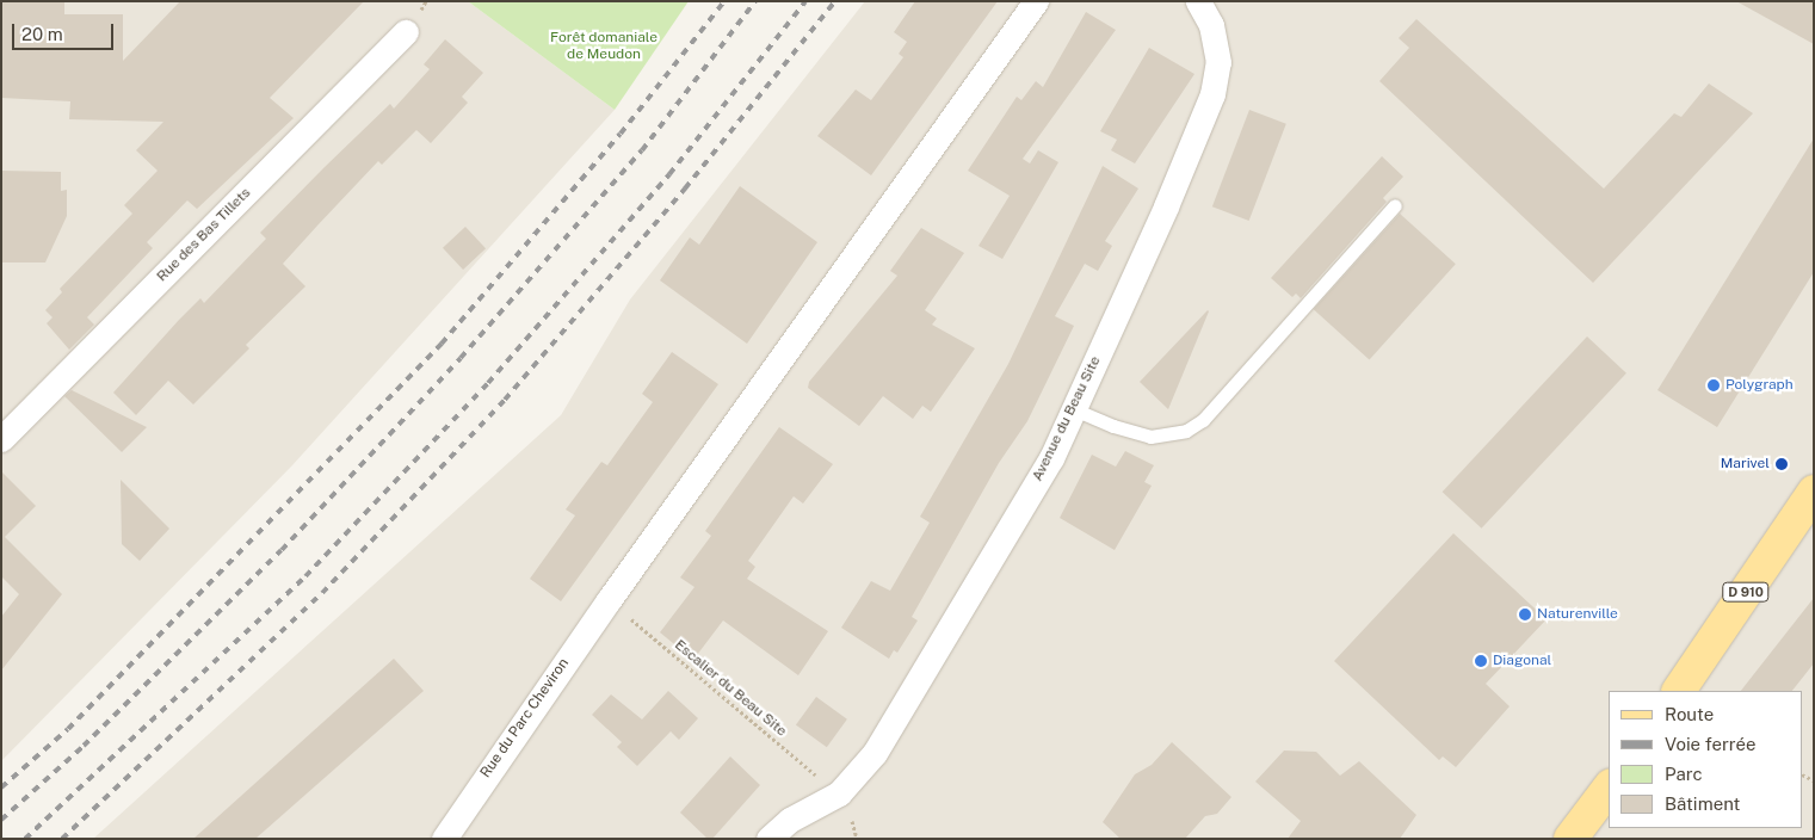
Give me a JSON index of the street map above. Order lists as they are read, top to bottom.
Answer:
{
  "streets": {
    "main road": ["D 910"],
    "street": ["Rue des Bas Tillets", "Avenue du Beau Site", "Rue du Parc Cheviron"],
    "path": ["Escalier du Beau Site"]
  },
  "crossings": [
    ["Avenue du Beau Site", "Escalier du Beau Site"],
    ["Escalier du Beau Site", "Rue du Parc Cheviron"]
  ],
  "parks": ["Forêt domaniale de Meudon"],
  "places": [
    "Polygraph",
    "Marivel",
    "Naturenville",
    "Diagonal"
  ],
  "legend": [
    "Route",
    "Voie ferrée",
    "Parc",
    "Bâtiment"
  ],
  "scale_bar": "20 m"
}
